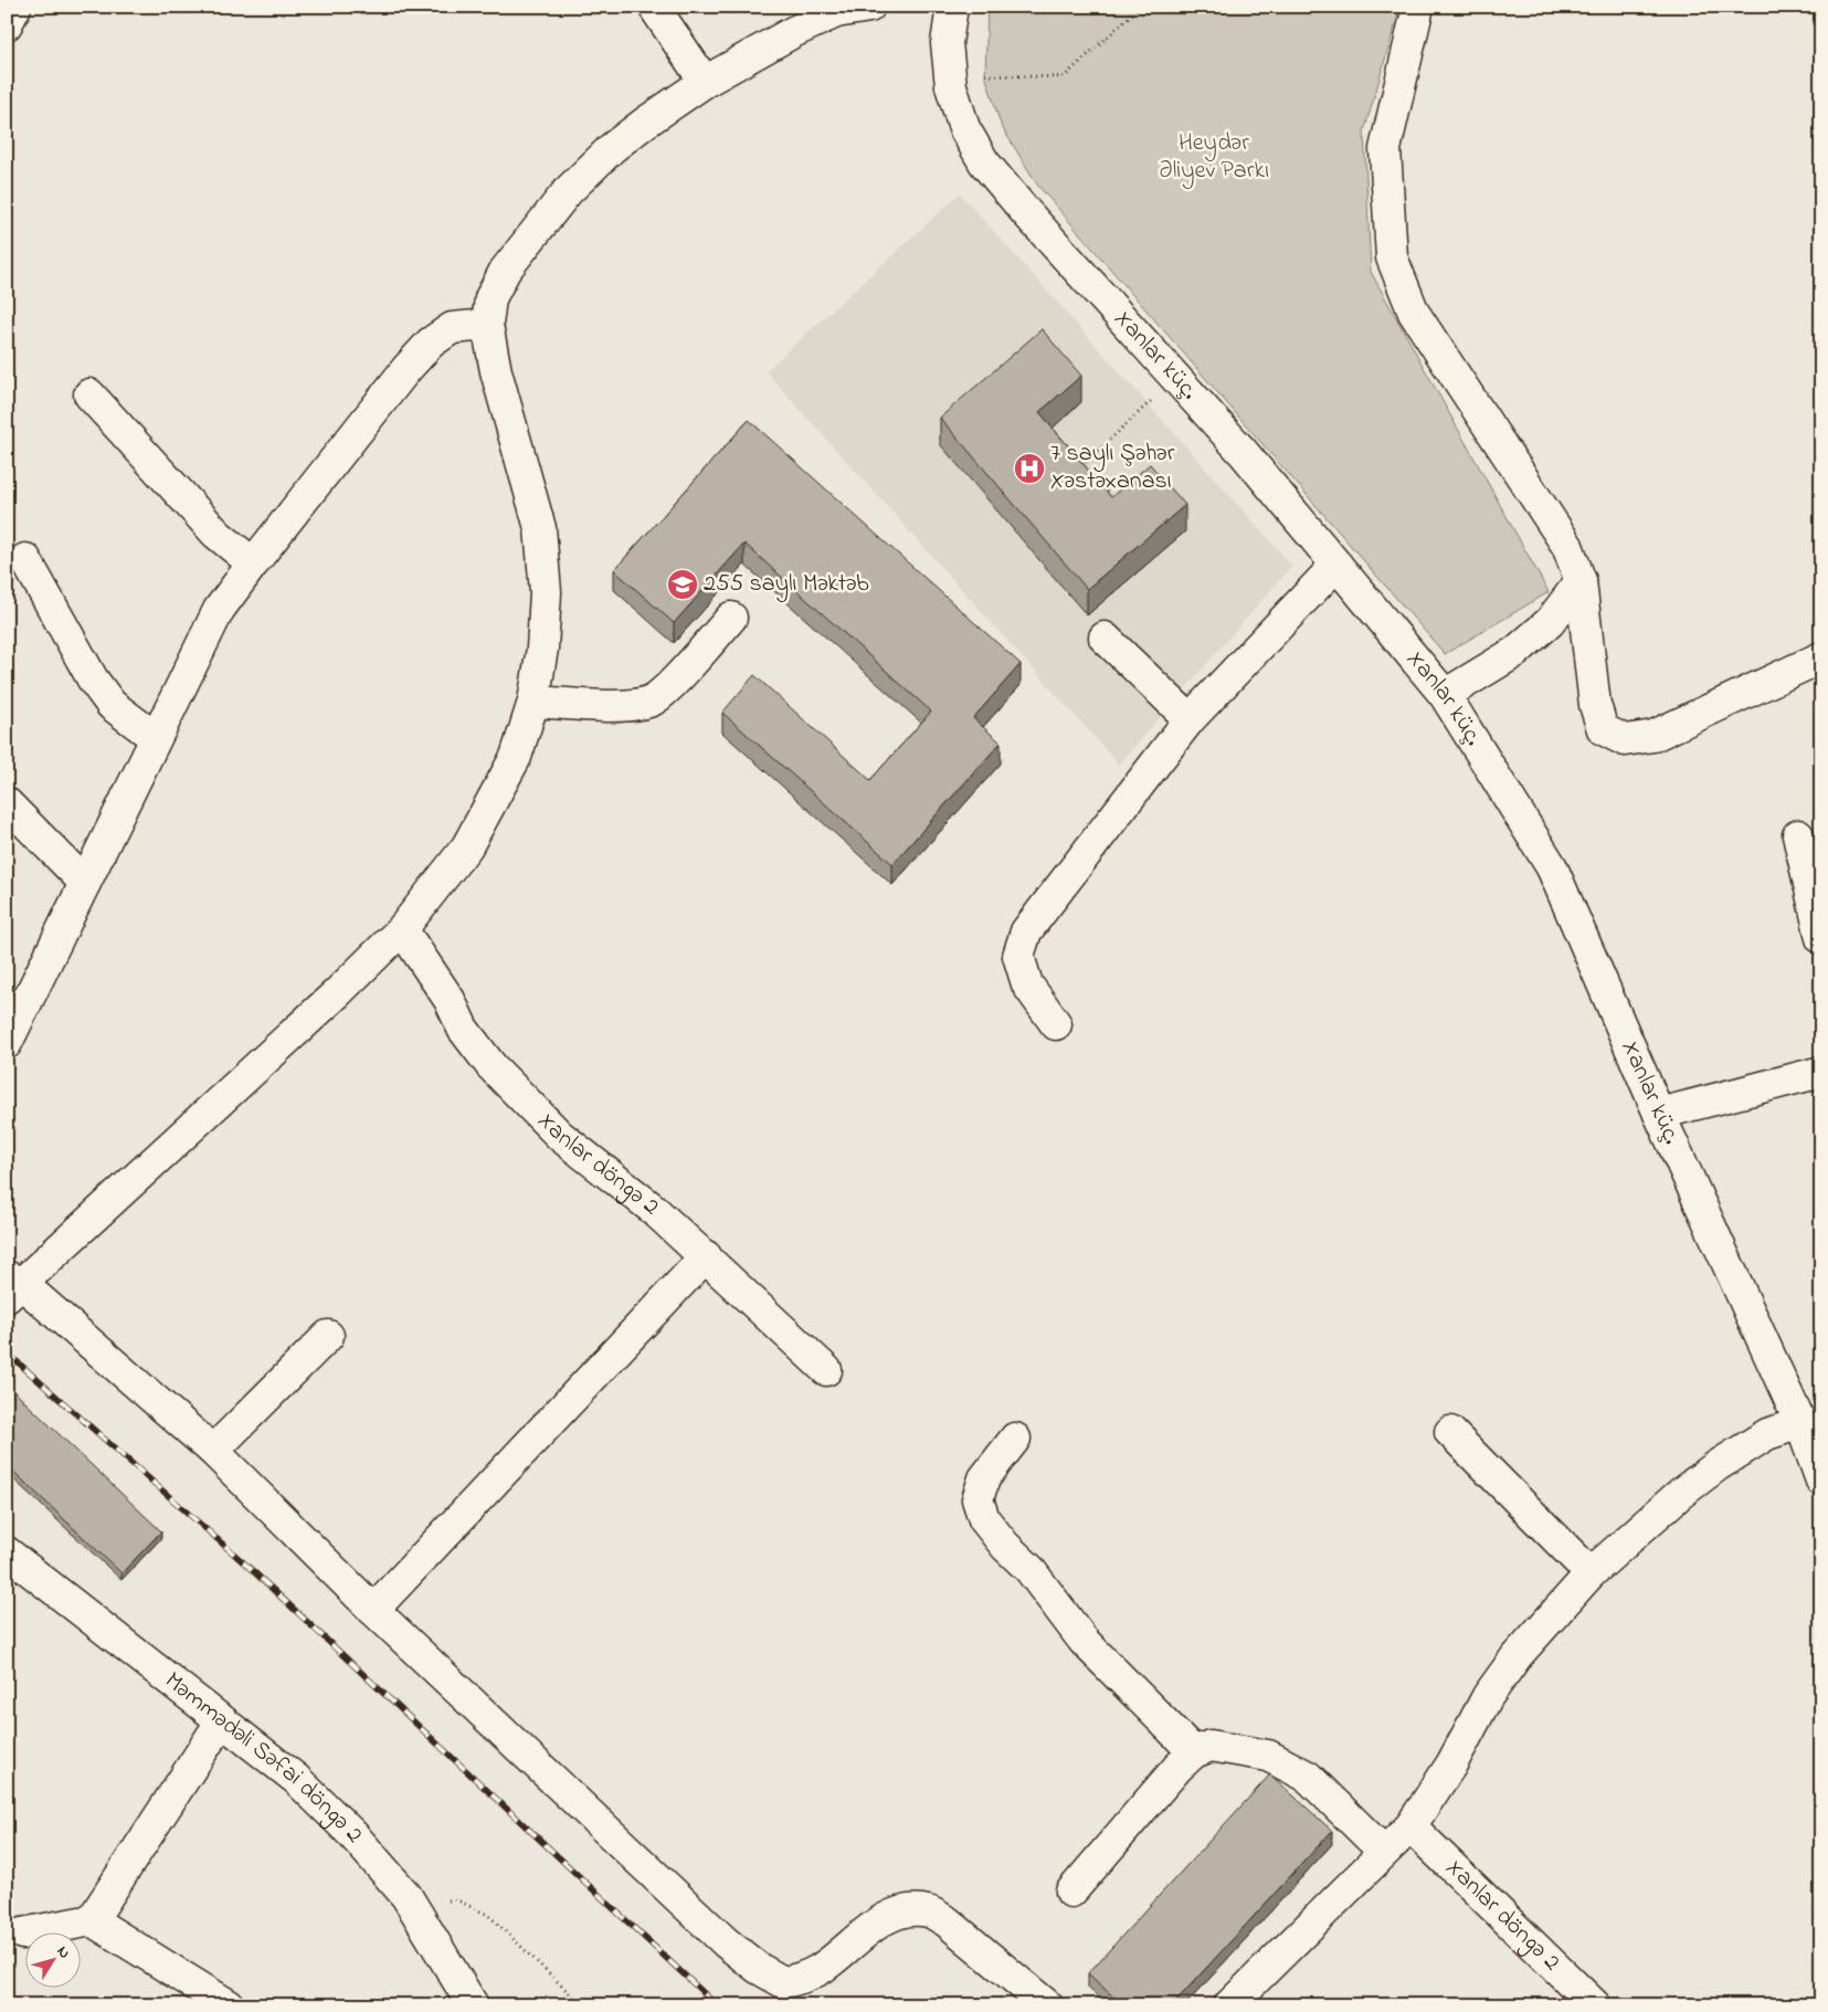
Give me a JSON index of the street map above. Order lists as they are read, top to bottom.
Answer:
{
  "streets": {
    "street": ["Xanlar küç.", "Xanlar döngə 2", "Məmmədəli Səfai döngə 2"]
  },
  "parks": ["Heydər Əliyev Parkı"],
  "places": {
    "hospital": ["7 saylı Şəhər Xəstəxanası"],
    "school or university": ["255 saylı Məktəb"]
  },
  "north": "top right"
}
